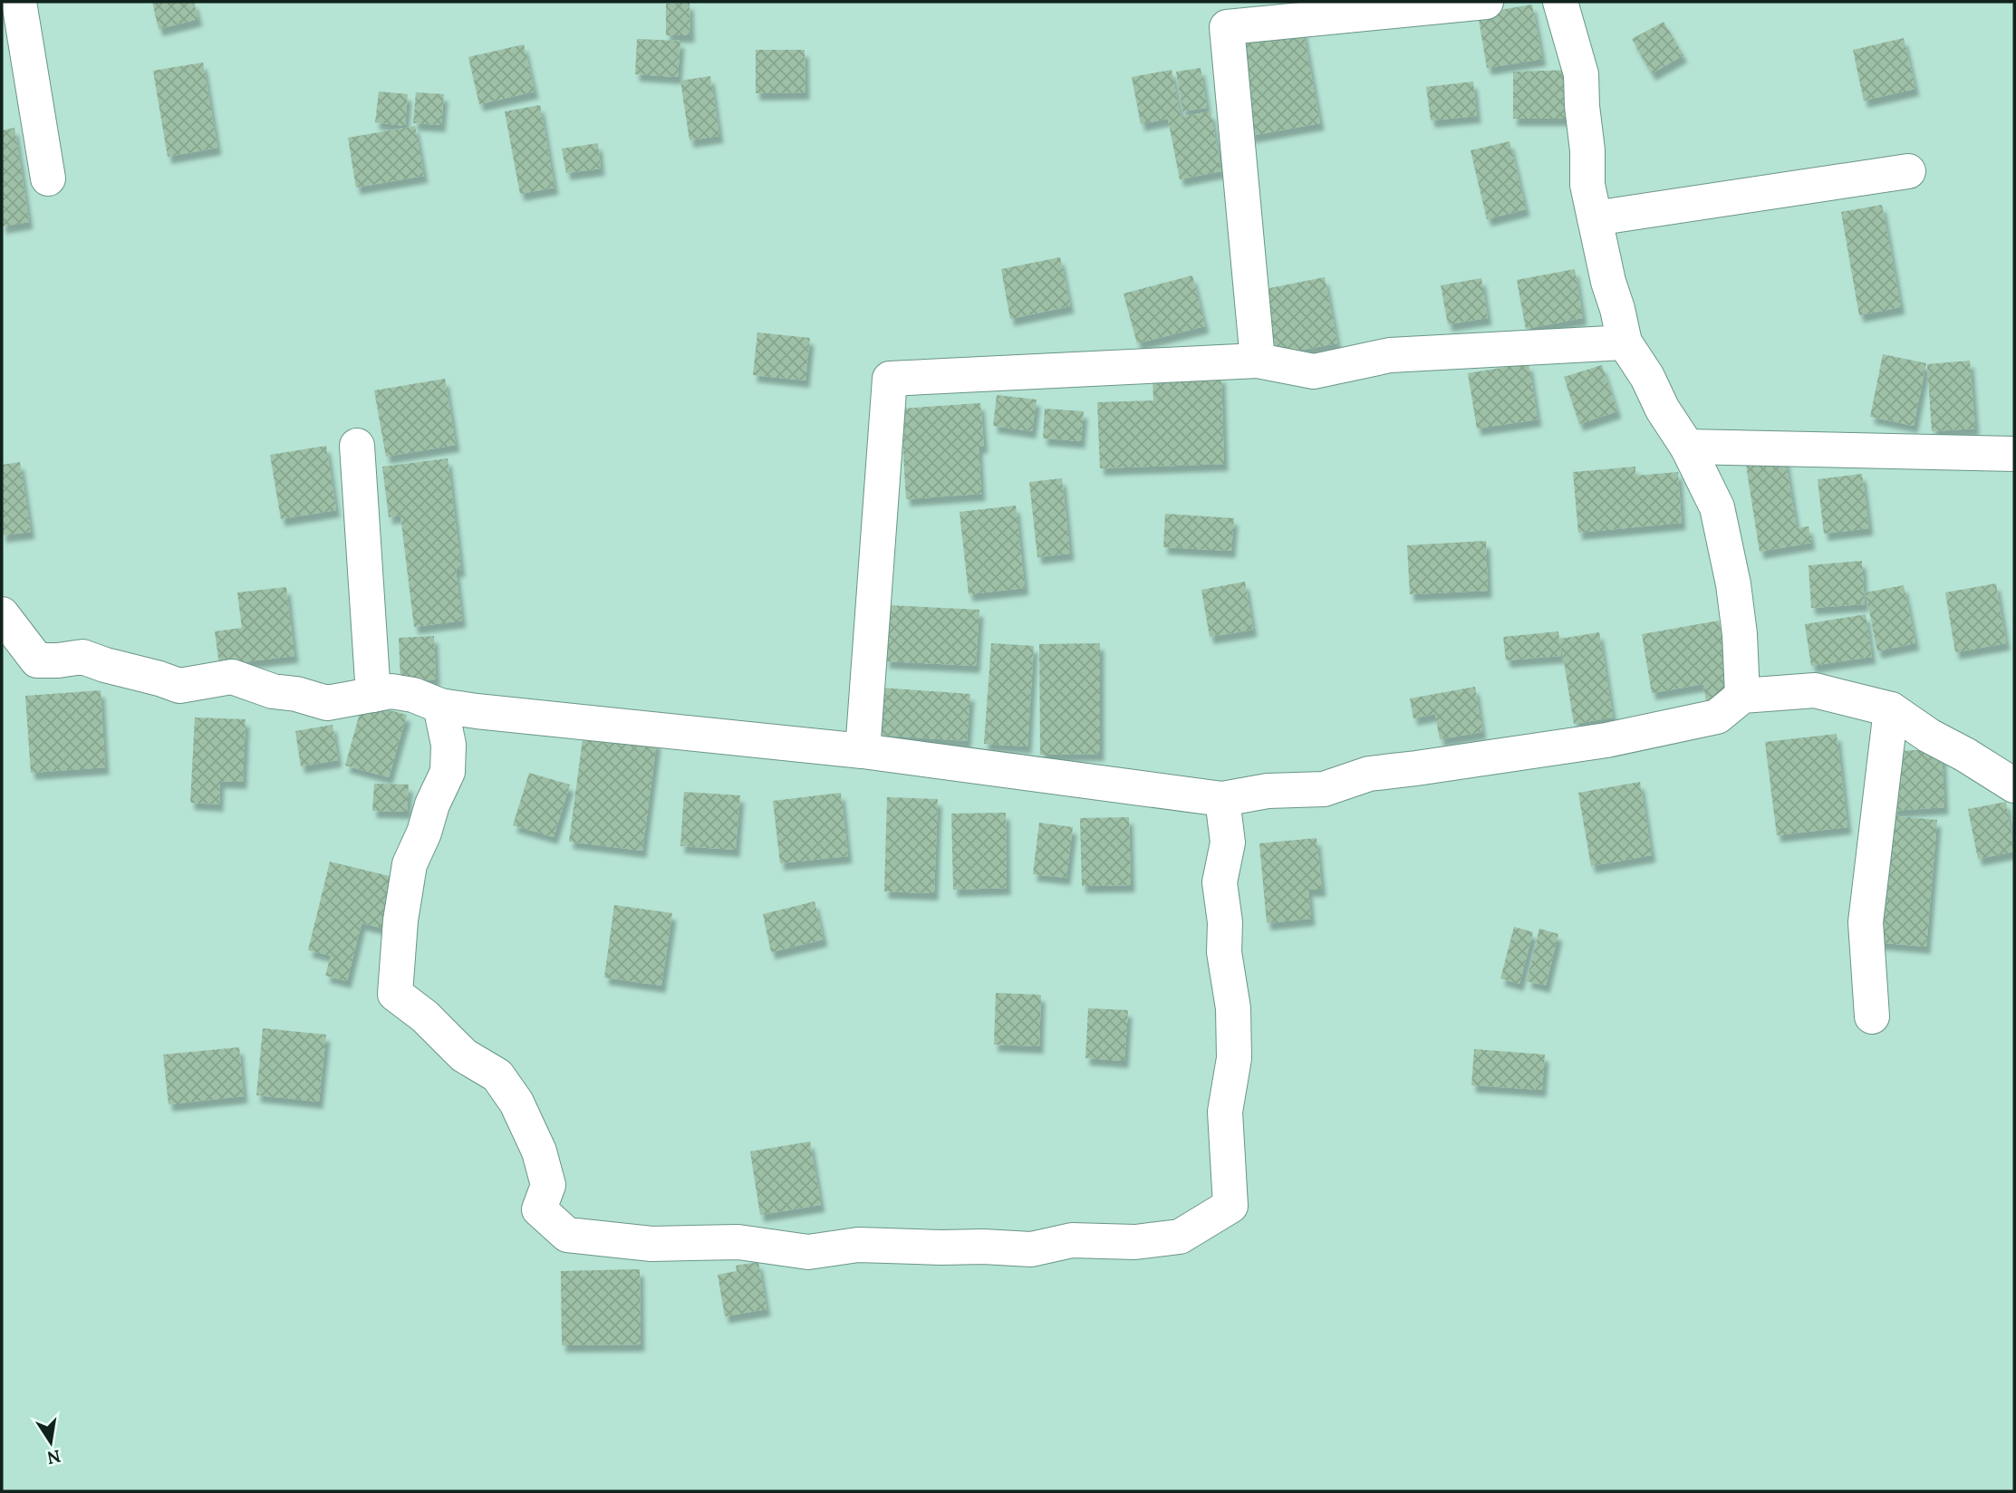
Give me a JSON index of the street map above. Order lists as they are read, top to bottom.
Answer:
{
  "north": "bottom"
}
